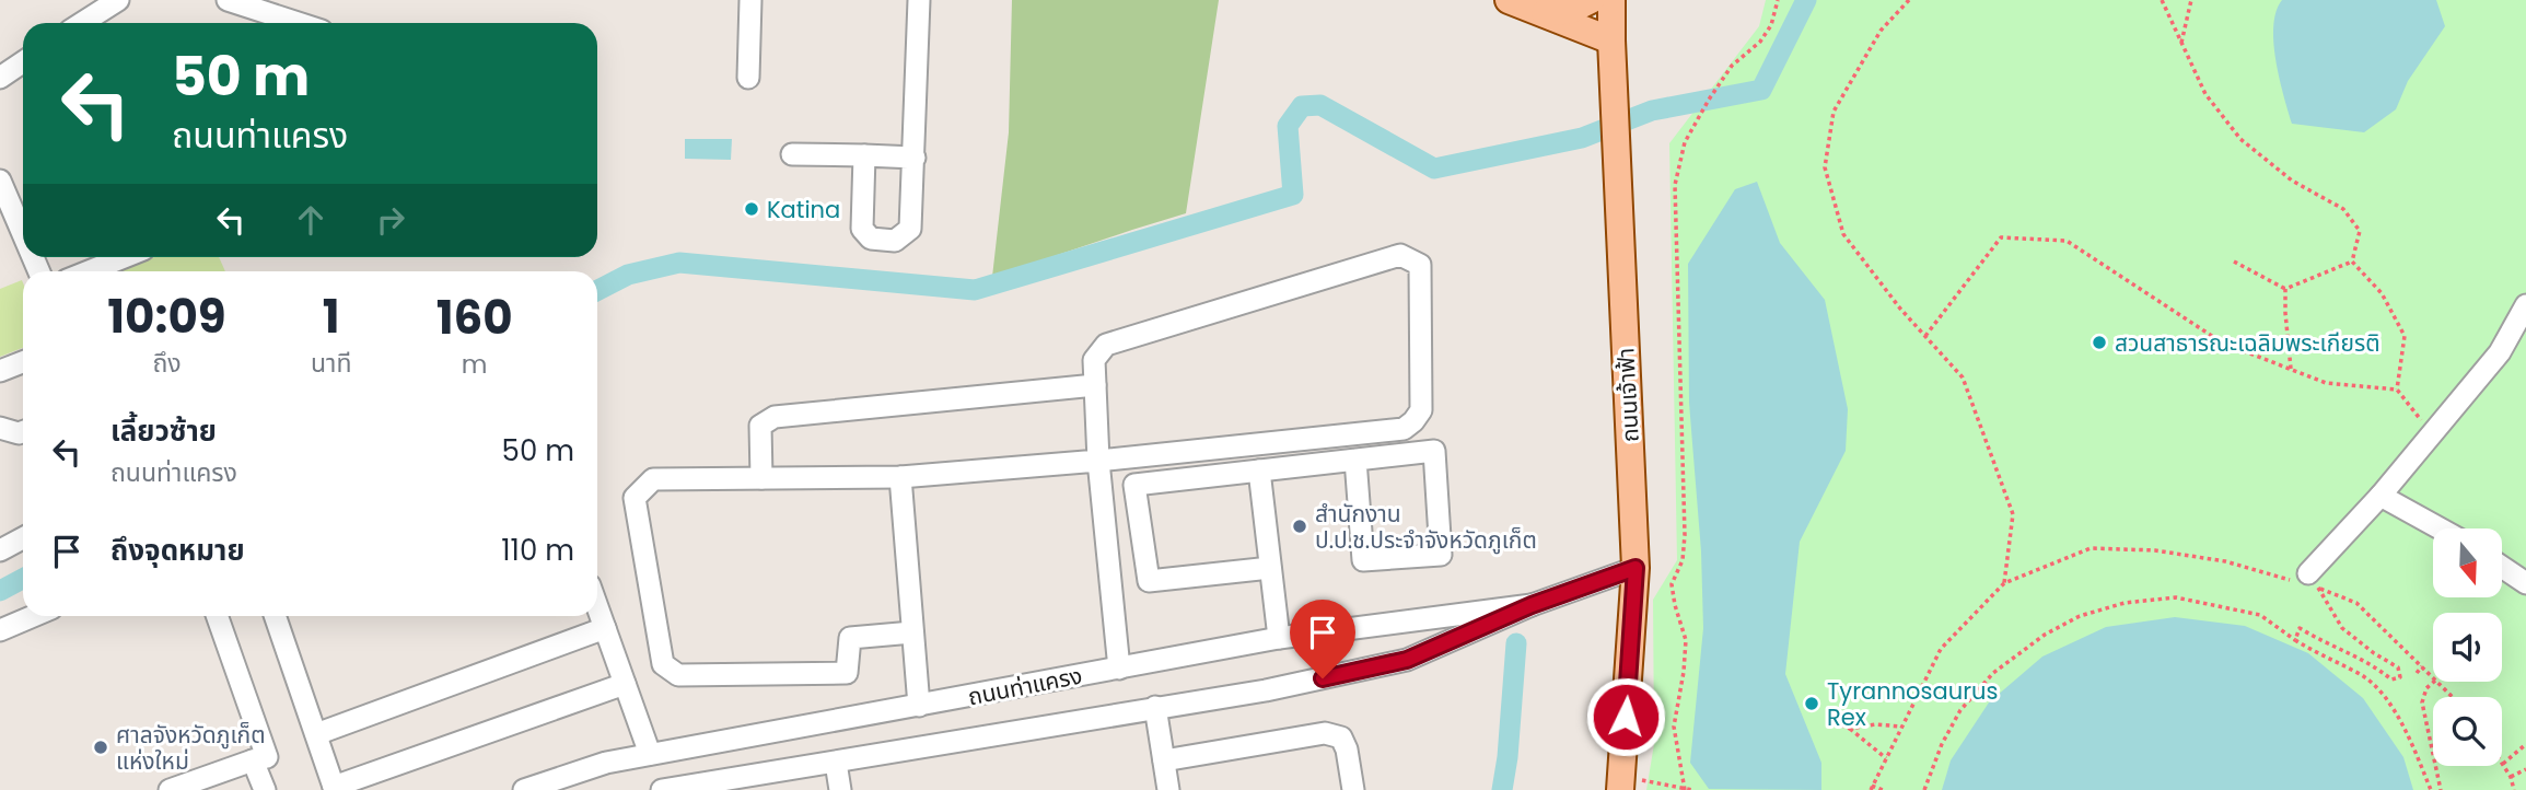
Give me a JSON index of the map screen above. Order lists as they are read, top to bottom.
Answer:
{
  "streets": {
    "main road": ["ถนนเจ้าฟ้า"],
    "street": ["ถนนท่าแครง"]
  },
  "crossings": [
    ["ถนนเจ้าฟ้า", "ถนนท่าแครง"]
  ],
  "places": [
    "Katina",
    "สวนสาธารณะเฉลิมพระเกียรติ",
    "สำนักงาน ป.ป.ช.ประจำจังหวัดภูเก็ต",
    "Tyrannosaurus Rex",
    "ศาลจังหวัดภูเก็ต แห่งใหม่"
  ],
  "north": "bottom",
  "page": {
    "turn": ["50 m", "ถนนท่าแครง"],
    "eta": [
      "10:09",
      "ถึง",
      "1",
      "นาที",
      "160",
      "m"
    ],
    "list": [
      {
        "name": "เลี้ยวซ้าย",
        "note": "ถนนท่าแครง",
        "value": "50 m"
      },
      {
        "name": "ถึงจุดหมาย",
        "value": "110 m"
      }
    ]
  }
}
